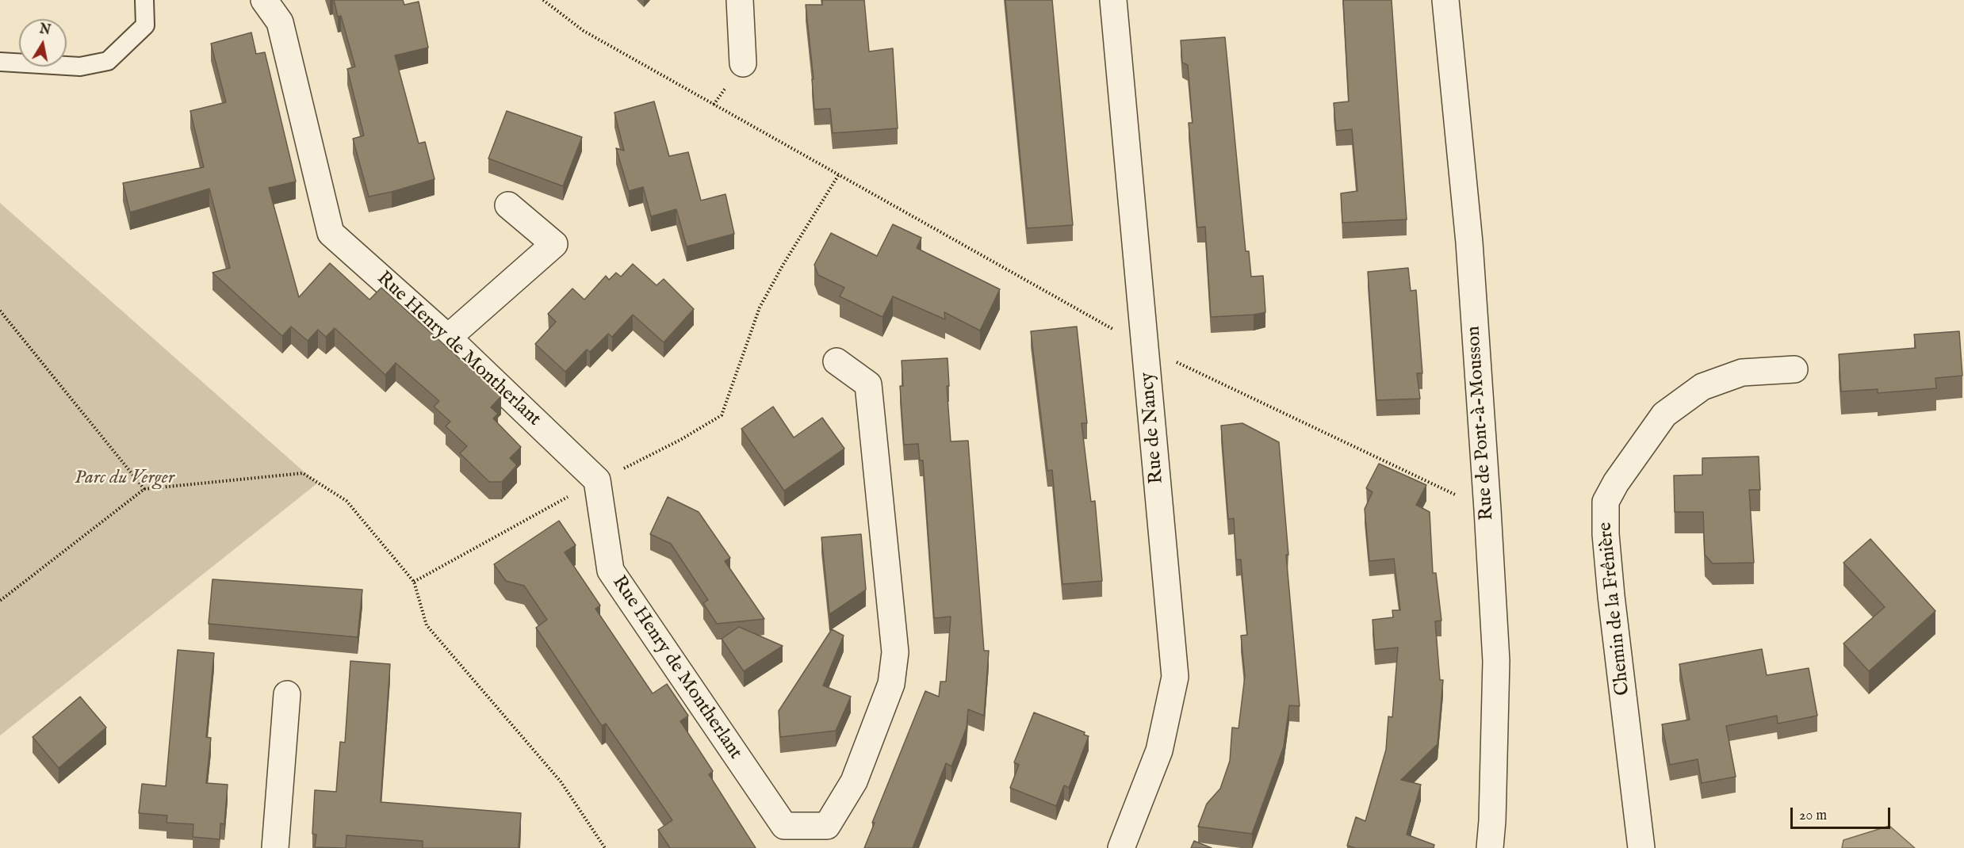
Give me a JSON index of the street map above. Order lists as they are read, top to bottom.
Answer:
{
  "streets": {
    "street": [
      "Rue Henry de Montherlant",
      "Rue de Pont-à-Mousson",
      "Rue de Nancy",
      "Chemin de la Frênière"
    ]
  },
  "parks": ["Parc du Verger"],
  "scale_bar": "20 m",
  "north": "top"
}
